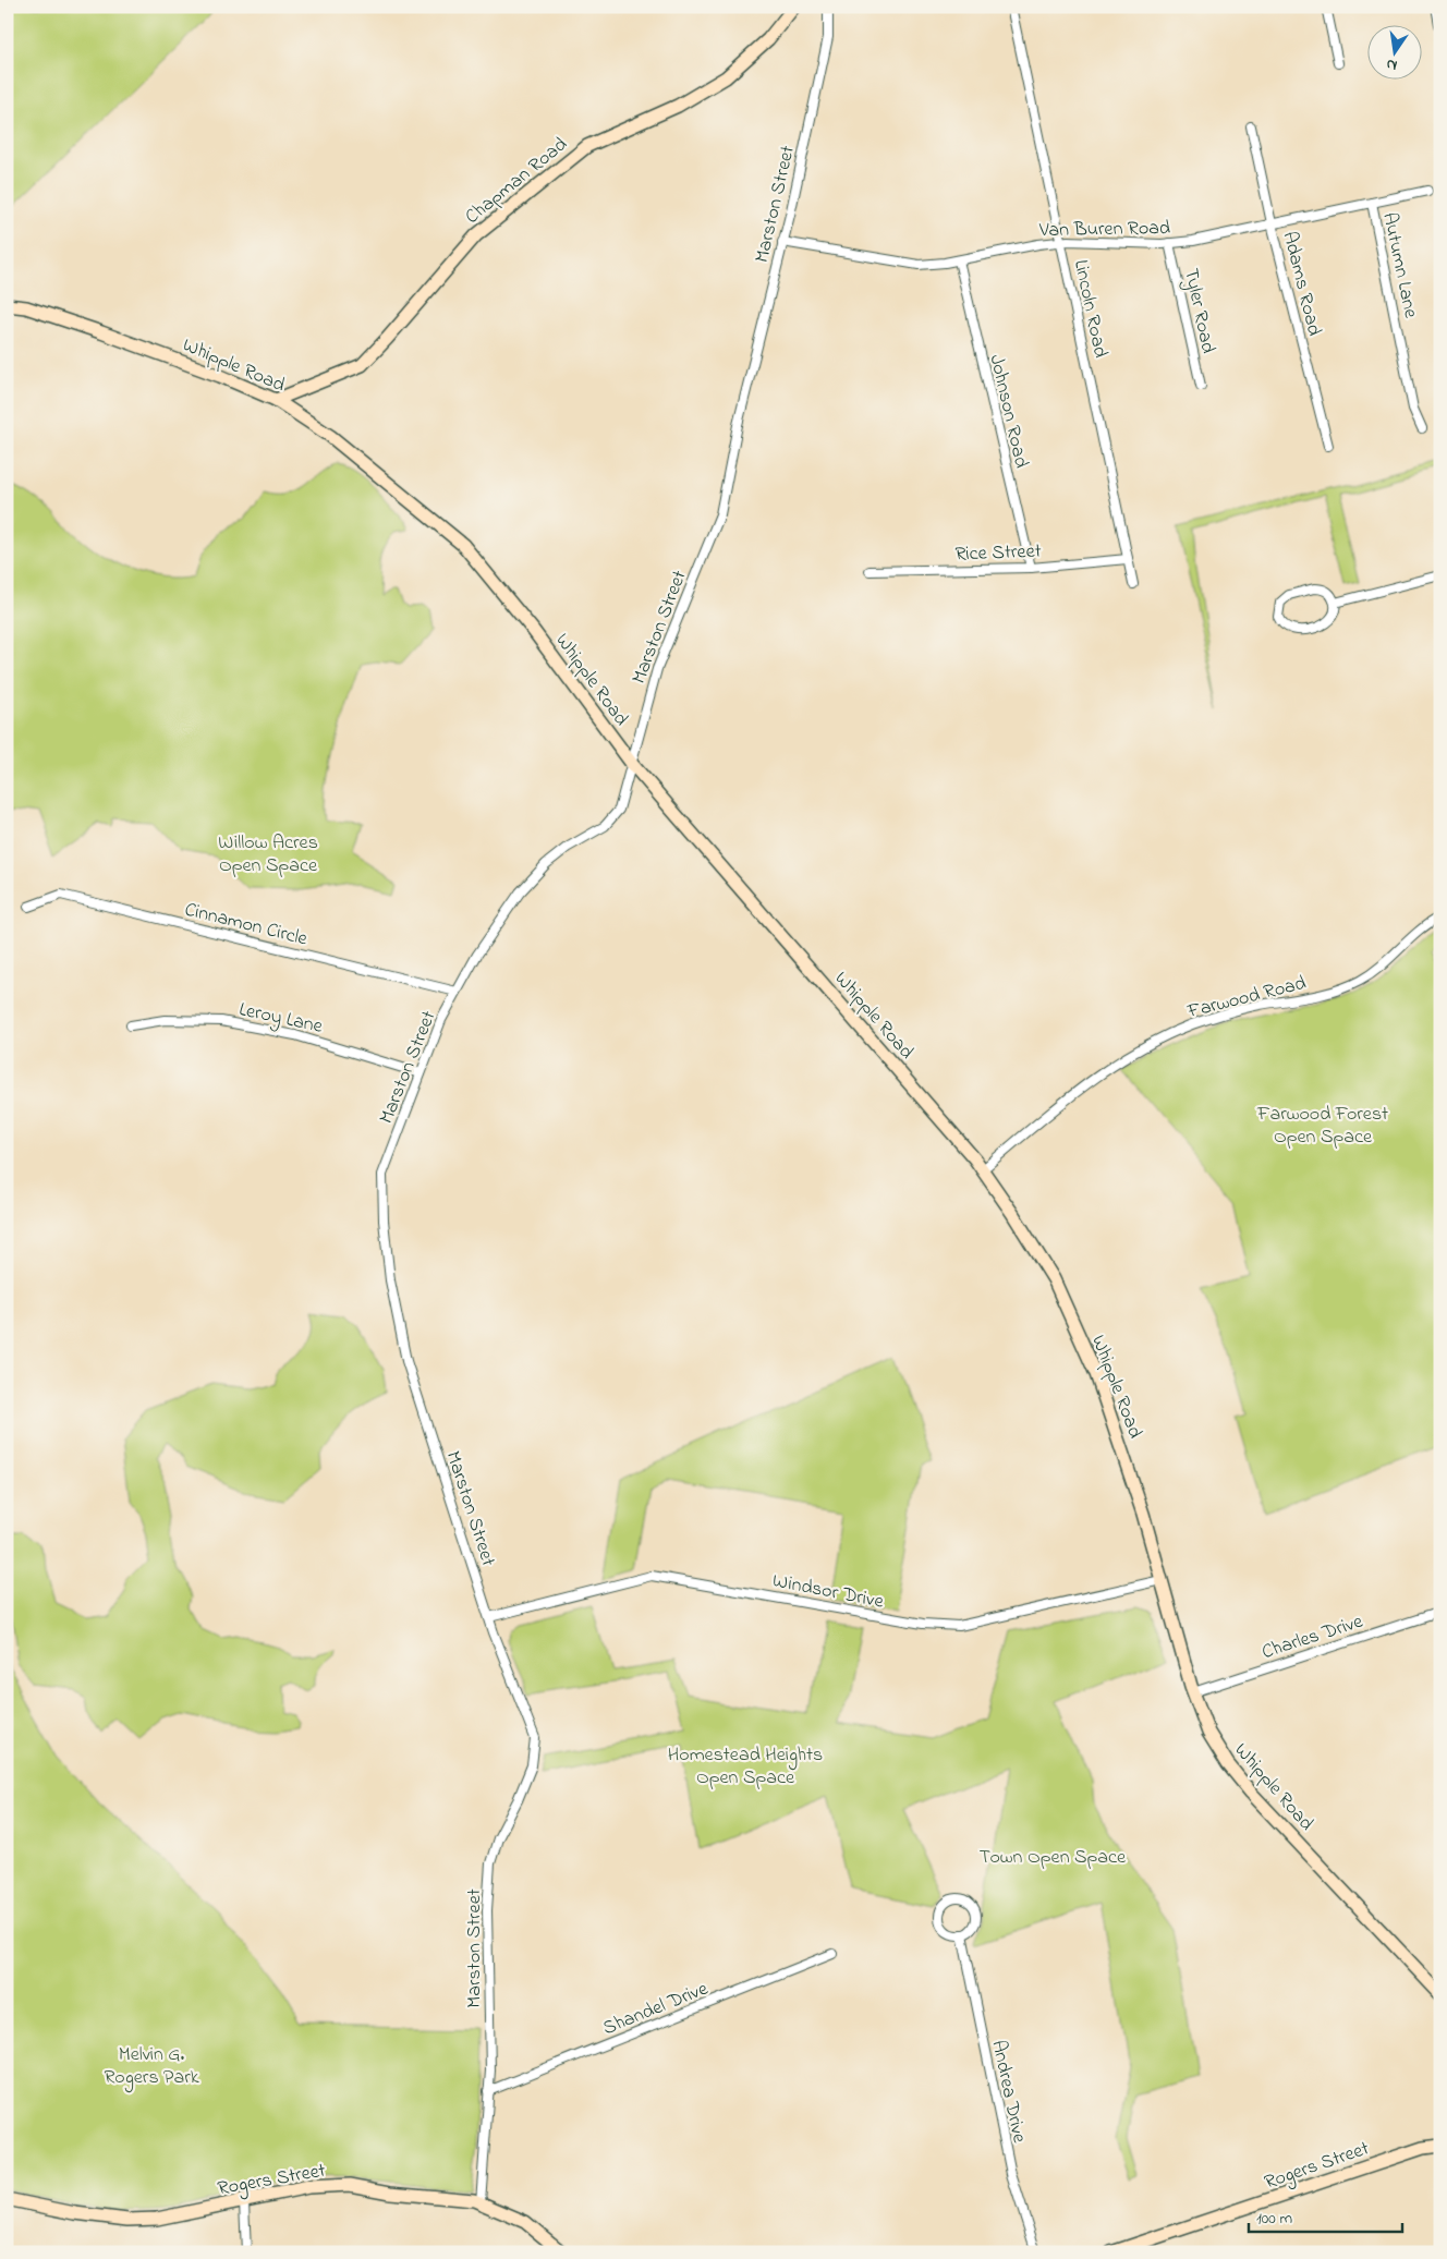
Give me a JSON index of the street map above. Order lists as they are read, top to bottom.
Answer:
{
  "streets": {
    "main road": ["Chapman Road", "Whipple Road", "Rogers Street"],
    "street": [
      "Marston Street",
      "Van Buren Road",
      "Autumn Lane",
      "Adams Road",
      "Lincoln Road",
      "Tyler Road",
      "Johnson Road",
      "Rice Street",
      "Cinnamon Circle",
      "Farwood Road",
      "Leroy Lane",
      "Windsor Drive",
      "Charles Drive",
      "Shandel Drive",
      "Andrea Drive"
    ]
  },
  "crossings": [
    ["Chapman Road", "Whipple Road"],
    ["Marston Street", "Van Buren Road"],
    ["Marston Street", "Whipple Road"],
    ["Marston Street", "Cinnamon Circle"],
    ["Marston Street", "Leroy Lane"],
    ["Marston Street", "Windsor Drive"],
    ["Marston Street", "Shandel Drive"],
    ["Marston Street", "Rogers Street"],
    ["Van Buren Road", "Autumn Lane"],
    ["Van Buren Road", "Adams Road"],
    ["Van Buren Road", "Lincoln Road"],
    ["Van Buren Road", "Tyler Road"],
    ["Van Buren Road", "Johnson Road"],
    ["Lincoln Road", "Rice Street"],
    ["Whipple Road", "Farwood Road"],
    ["Whipple Road", "Windsor Drive"],
    ["Whipple Road", "Charles Drive"],
    ["Johnson Road", "Rice Street"]
  ],
  "parks": [
    "Willow Acres Open Space",
    "Farwood Forest Open Space",
    "Homestead Heights Open Space",
    "Town Open Space",
    "Melvin G. Rogers Park"
  ],
  "scale_bar": "100 m",
  "north": "bottom"
}
